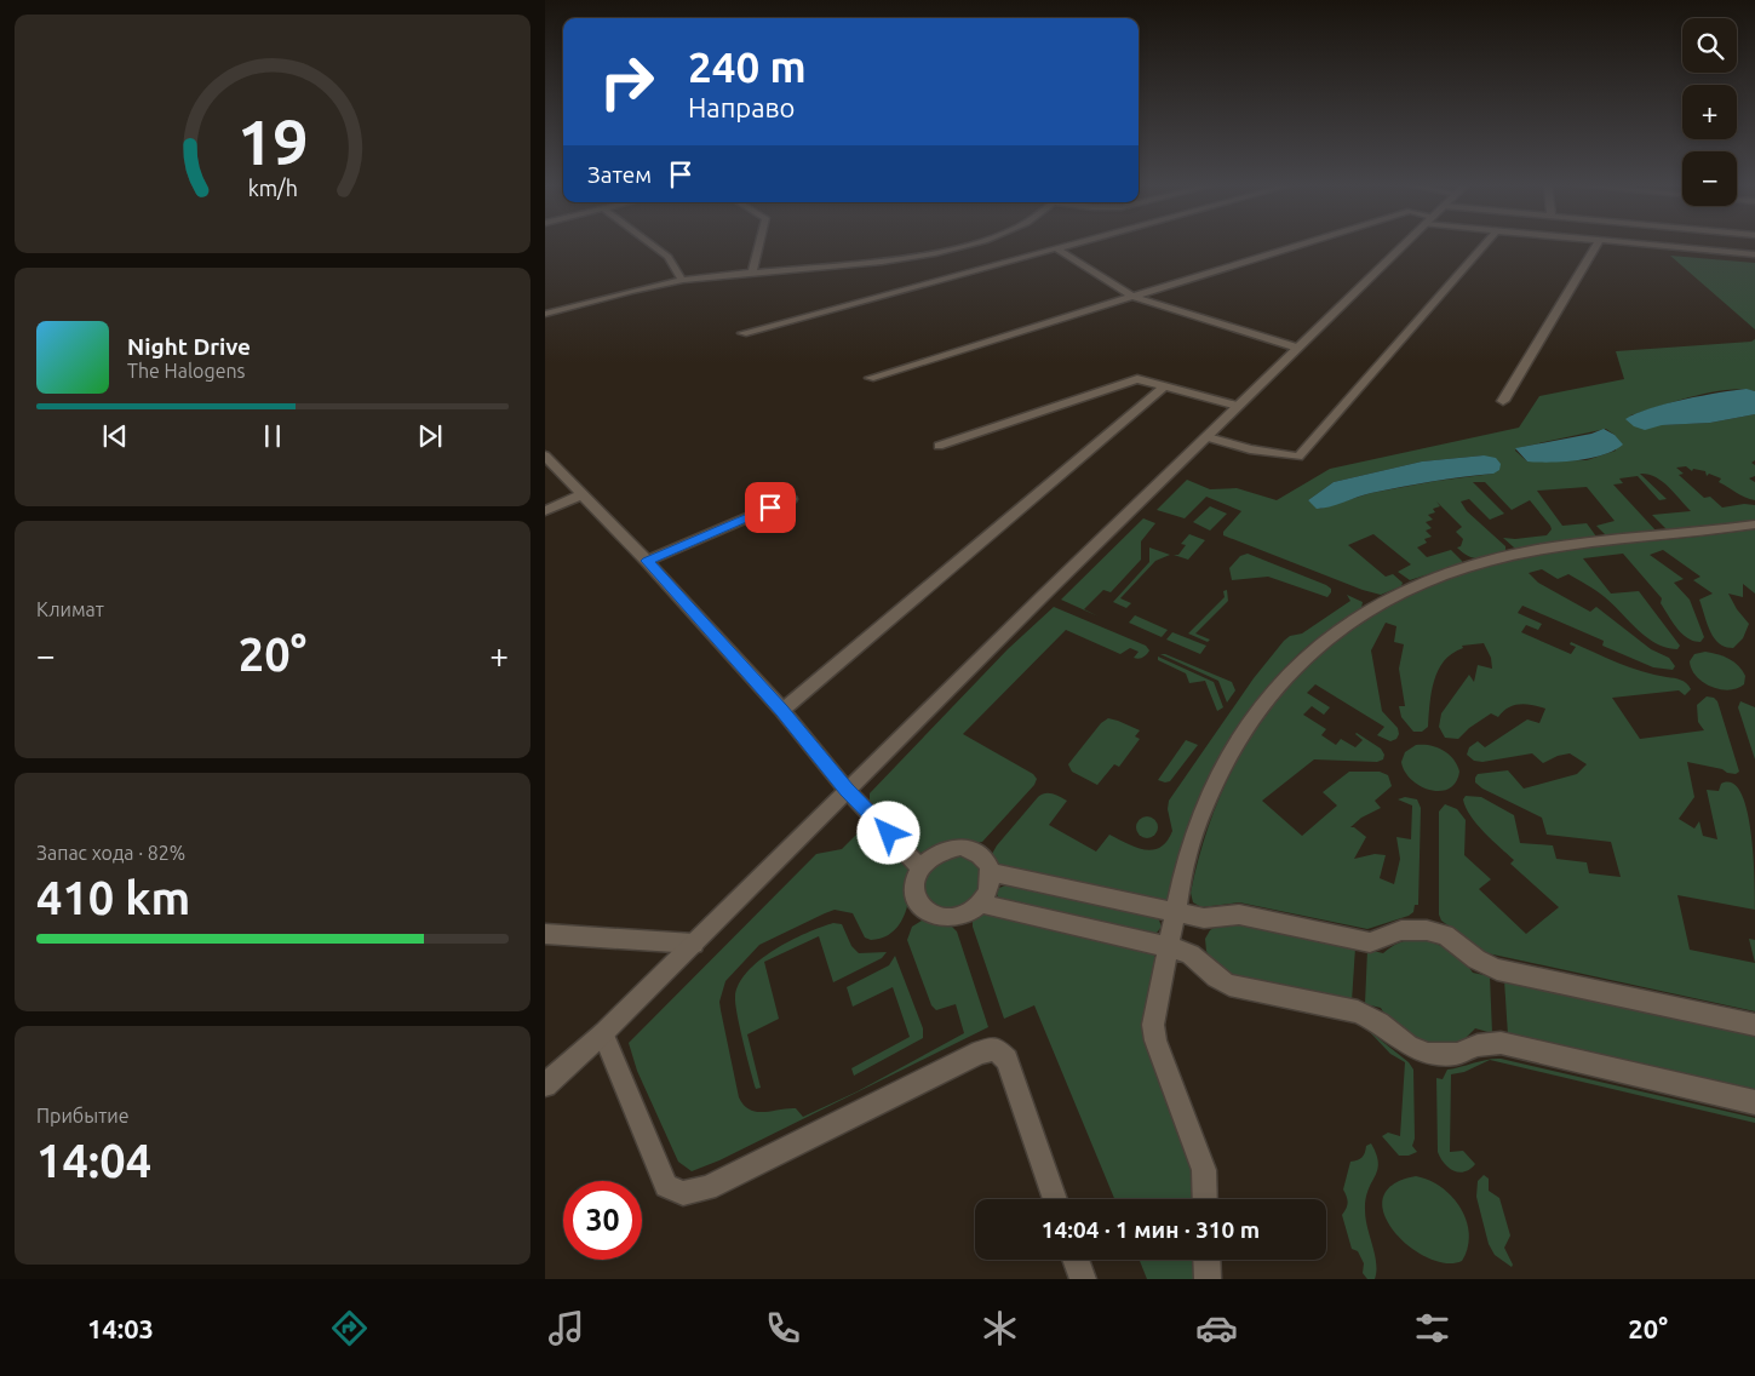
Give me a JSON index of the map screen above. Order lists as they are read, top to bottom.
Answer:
{
  "page": {
    "map_buttons": ["+", "−"],
    "turn": ["240 m", "Направо"],
    "then": "Затем",
    "song": ["Night Drive", "The Halogens"],
    "tile": [
      "Климат",
      ["Запас хода · 82%", "410 km"],
      ["Прибытие", "14:04"]
    ],
    "heat": ["−", "20°", "+"],
    "limit": "30",
    "trip": "14:04 · 1 мин · 310 m",
    "tabs": ["14:03", "20°"],
    "gauge": ["19", "km/h"]
  }
}
